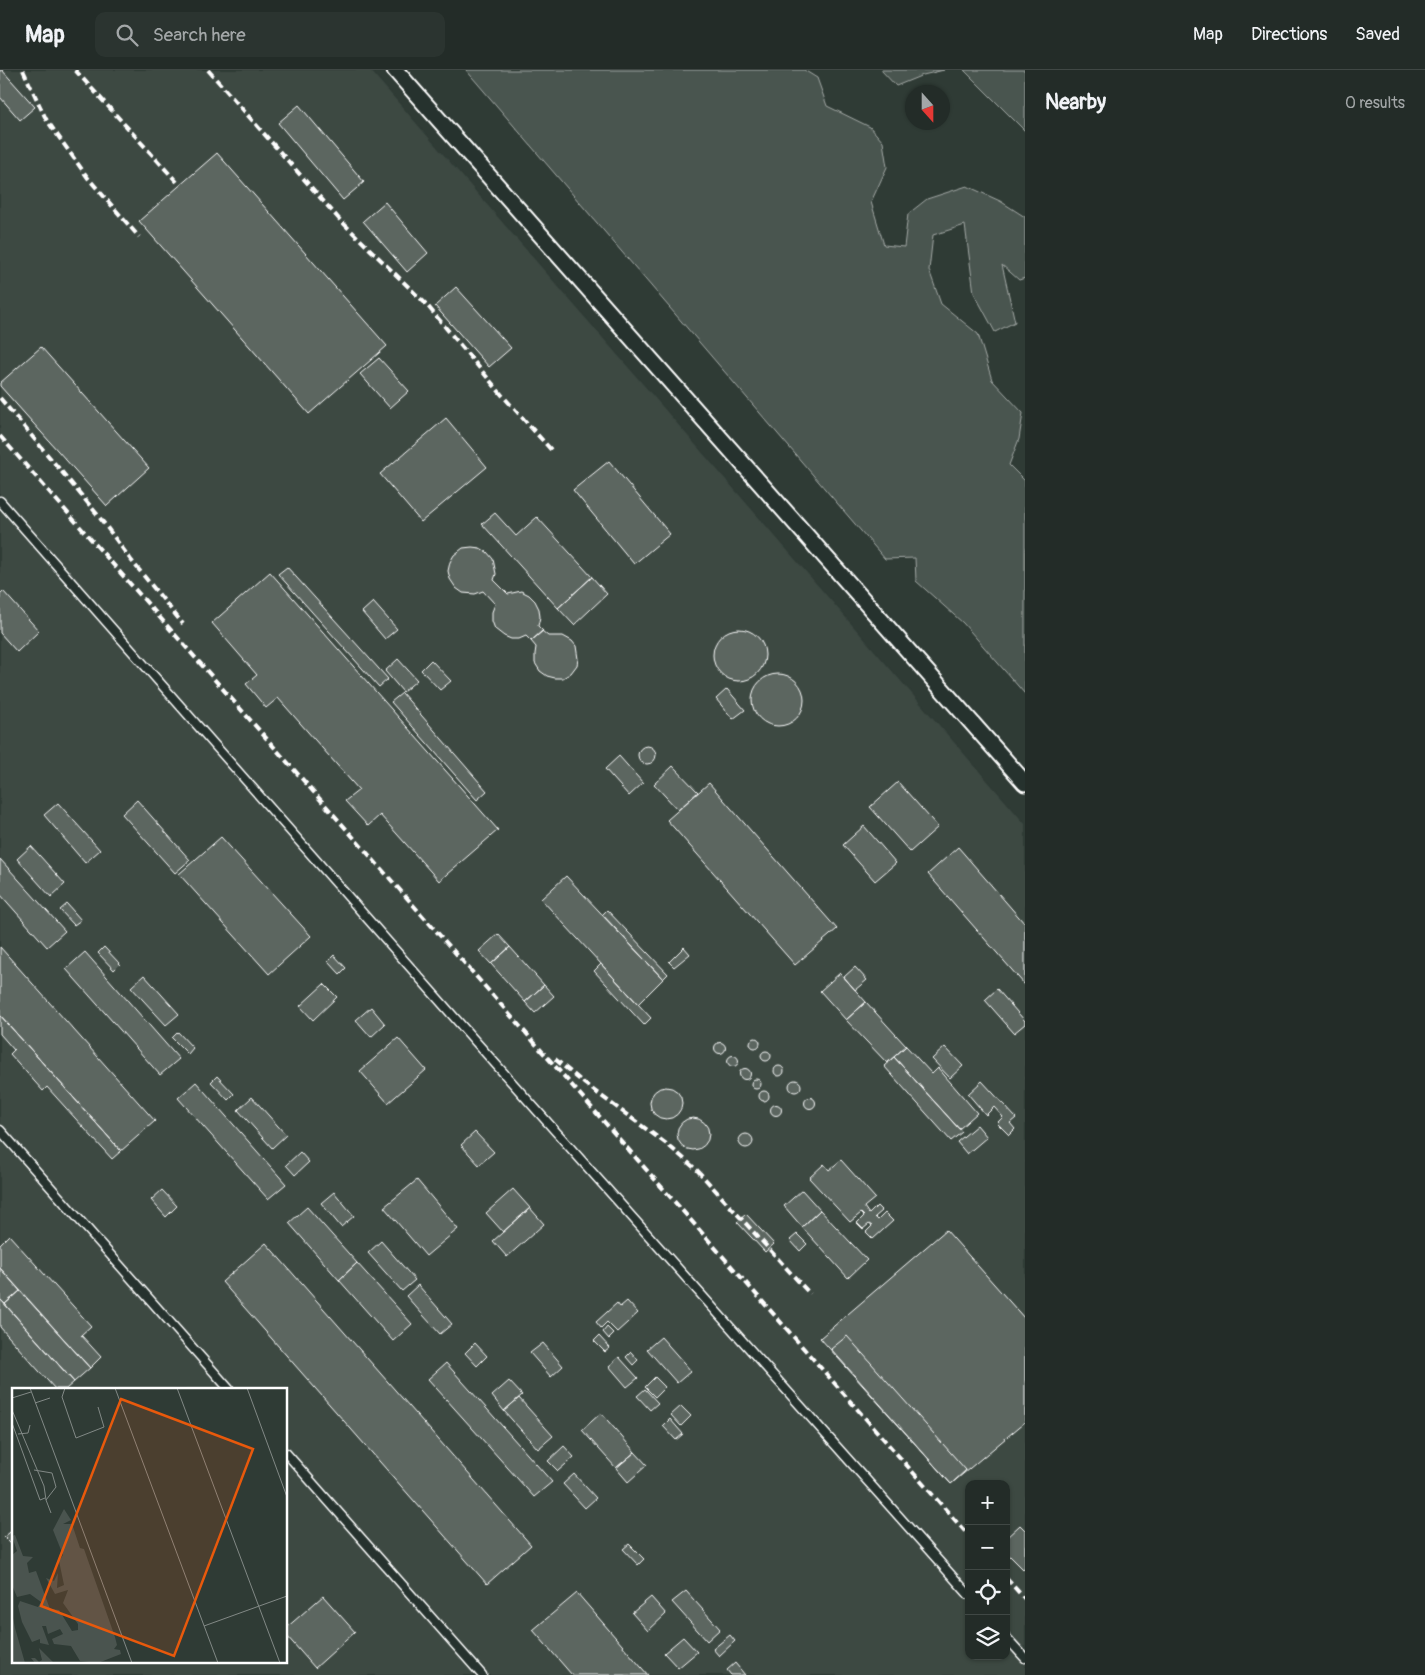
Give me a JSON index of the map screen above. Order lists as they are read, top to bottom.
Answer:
{
  "north": "bottom",
  "page": {
    "header": "Map",
    "search": "Search here",
    "nav": ["Map", "Directions", "Saved"],
    "heading": ["Nearby", "0 results"],
    "map_buttons": ["+", "−"]
  }
}
